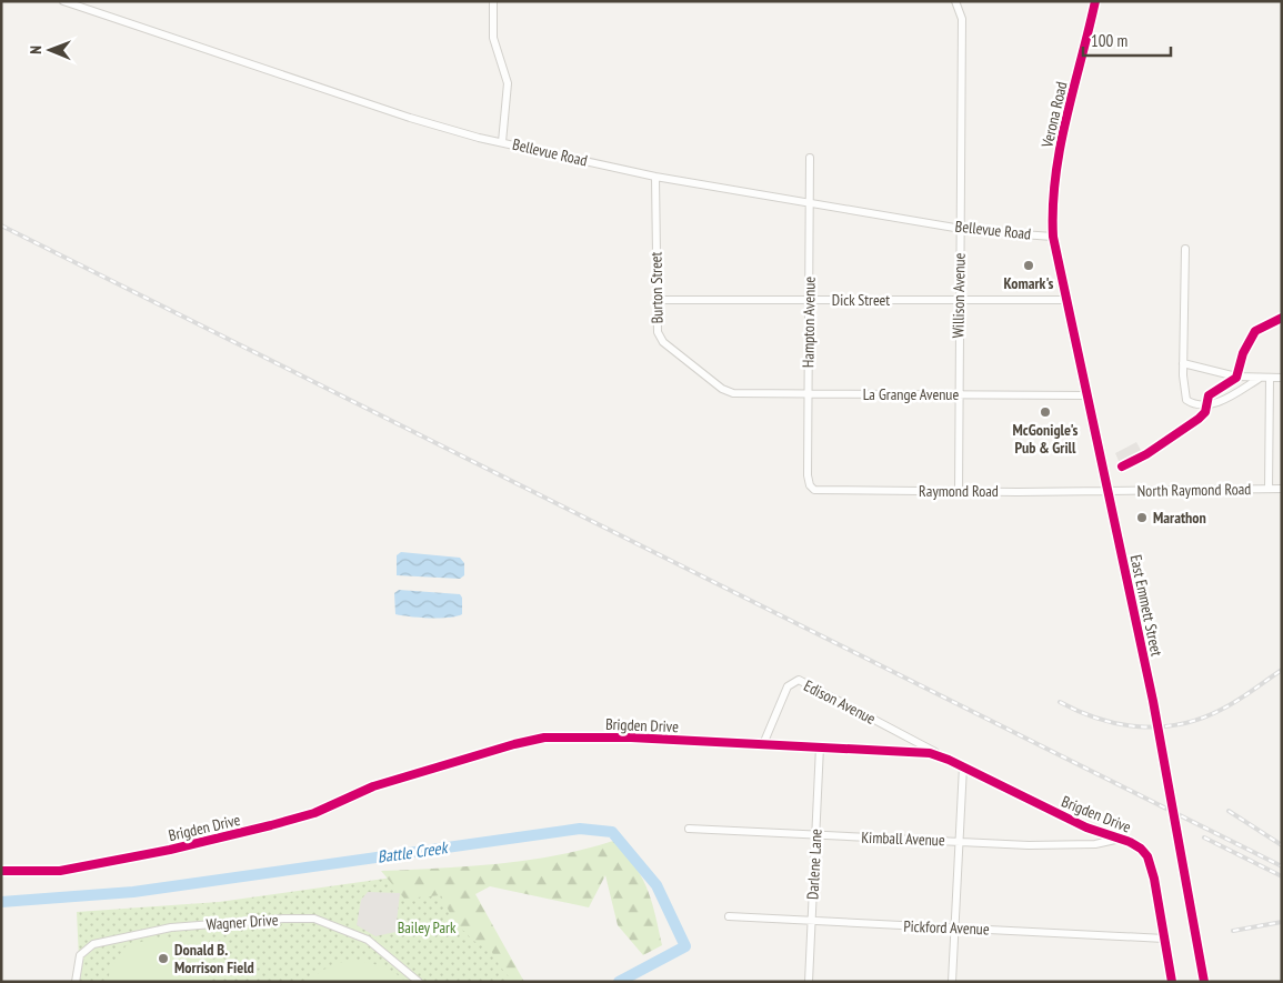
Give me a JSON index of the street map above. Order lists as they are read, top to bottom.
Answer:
{
  "streets": {
    "street": [
      "Verona Road",
      "Bellevue Road",
      "Burton Street",
      "Willison Avenue",
      "Dick Street",
      "Hampton Avenue",
      "La Grange Avenue",
      "North Raymond Road",
      "Raymond Road",
      "East Emmett Street",
      "Edison Avenue",
      "Brigden Drive",
      "Kimball Avenue",
      "Darlene Lane",
      "Wagner Drive",
      "Pickford Avenue"
    ]
  },
  "crossings": [
    ["Verona Road", "Bellevue Road"],
    ["Verona Road", "East Emmett Street"],
    ["Bellevue Road", "Burton Street"],
    ["Bellevue Road", "Willison Avenue"],
    ["Bellevue Road", "Hampton Avenue"],
    ["Bellevue Road", "East Emmett Street"],
    ["Burton Street", "Dick Street"],
    ["Burton Street", "La Grange Avenue"],
    ["Willison Avenue", "Dick Street"],
    ["Willison Avenue", "La Grange Avenue"],
    ["Willison Avenue", "Raymond Road"],
    ["Dick Street", "Hampton Avenue"],
    ["Dick Street", "East Emmett Street"],
    ["Hampton Avenue", "La Grange Avenue"],
    ["Hampton Avenue", "Raymond Road"],
    ["La Grange Avenue", "East Emmett Street"],
    ["North Raymond Road", "Raymond Road"],
    ["North Raymond Road", "East Emmett Street"],
    ["Raymond Road", "East Emmett Street"],
    ["Edison Avenue", "Brigden Drive"],
    ["Brigden Drive", "Kimball Avenue"],
    ["Brigden Drive", "Darlene Lane"],
    ["Brigden Drive", "Pickford Avenue"],
    ["Kimball Avenue", "Darlene Lane"],
    ["Darlene Lane", "Pickford Avenue"]
  ],
  "water": ["Battle Creek"],
  "parks": ["Bailey Park"],
  "places": [
    "Komark's",
    "McGonigle's Pub & Grill",
    "Marathon",
    "Donald B. Morrison Field"
  ],
  "scale_bar": "100 m",
  "north": "left"
}
